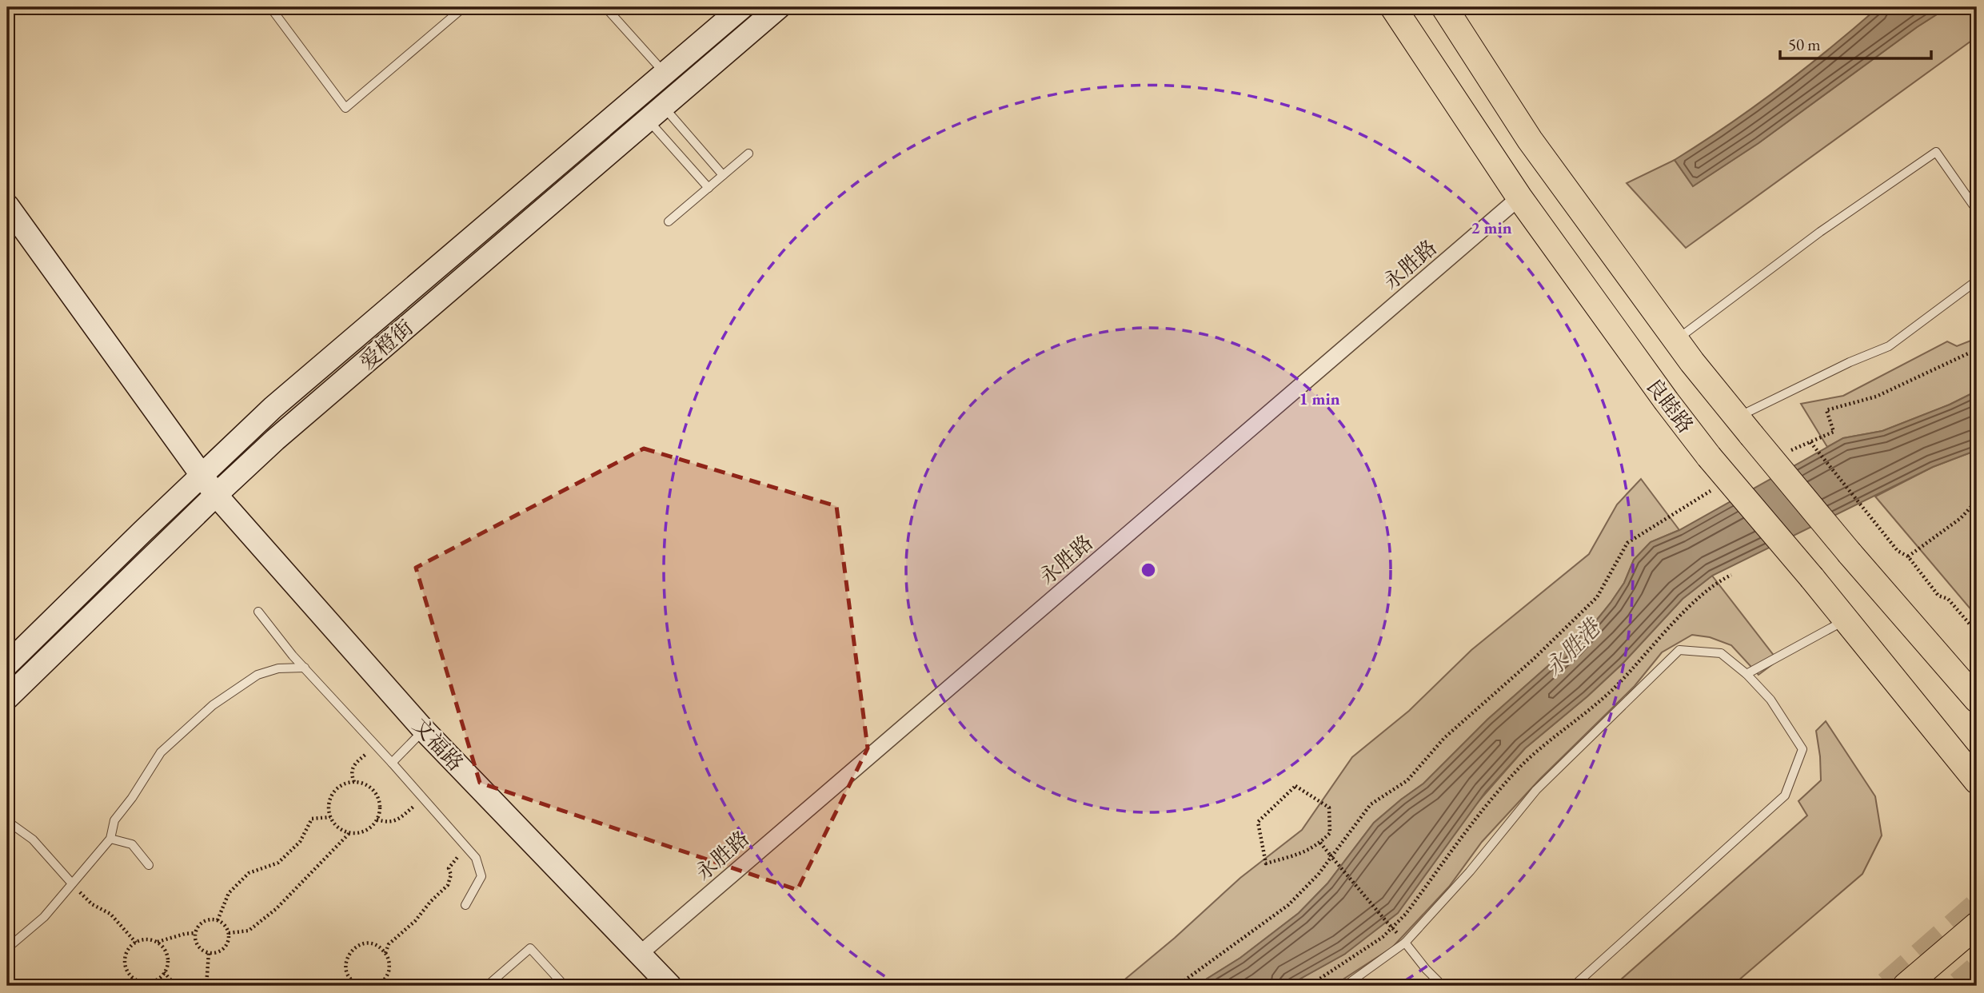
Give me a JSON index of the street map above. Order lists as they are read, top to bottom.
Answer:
{
  "streets": {
    "main road": ["良睦路"],
    "street": ["永胜路", "爱橙街", "文福路"]
  },
  "crossings": [
    ["永胜路", "良睦路"],
    ["永胜路", "文福路"],
    ["爱橙街", "文福路"]
  ],
  "water": ["永胜港"],
  "scale_bar": "50 m",
  "rings": ["2 min", "1 min"]
}
